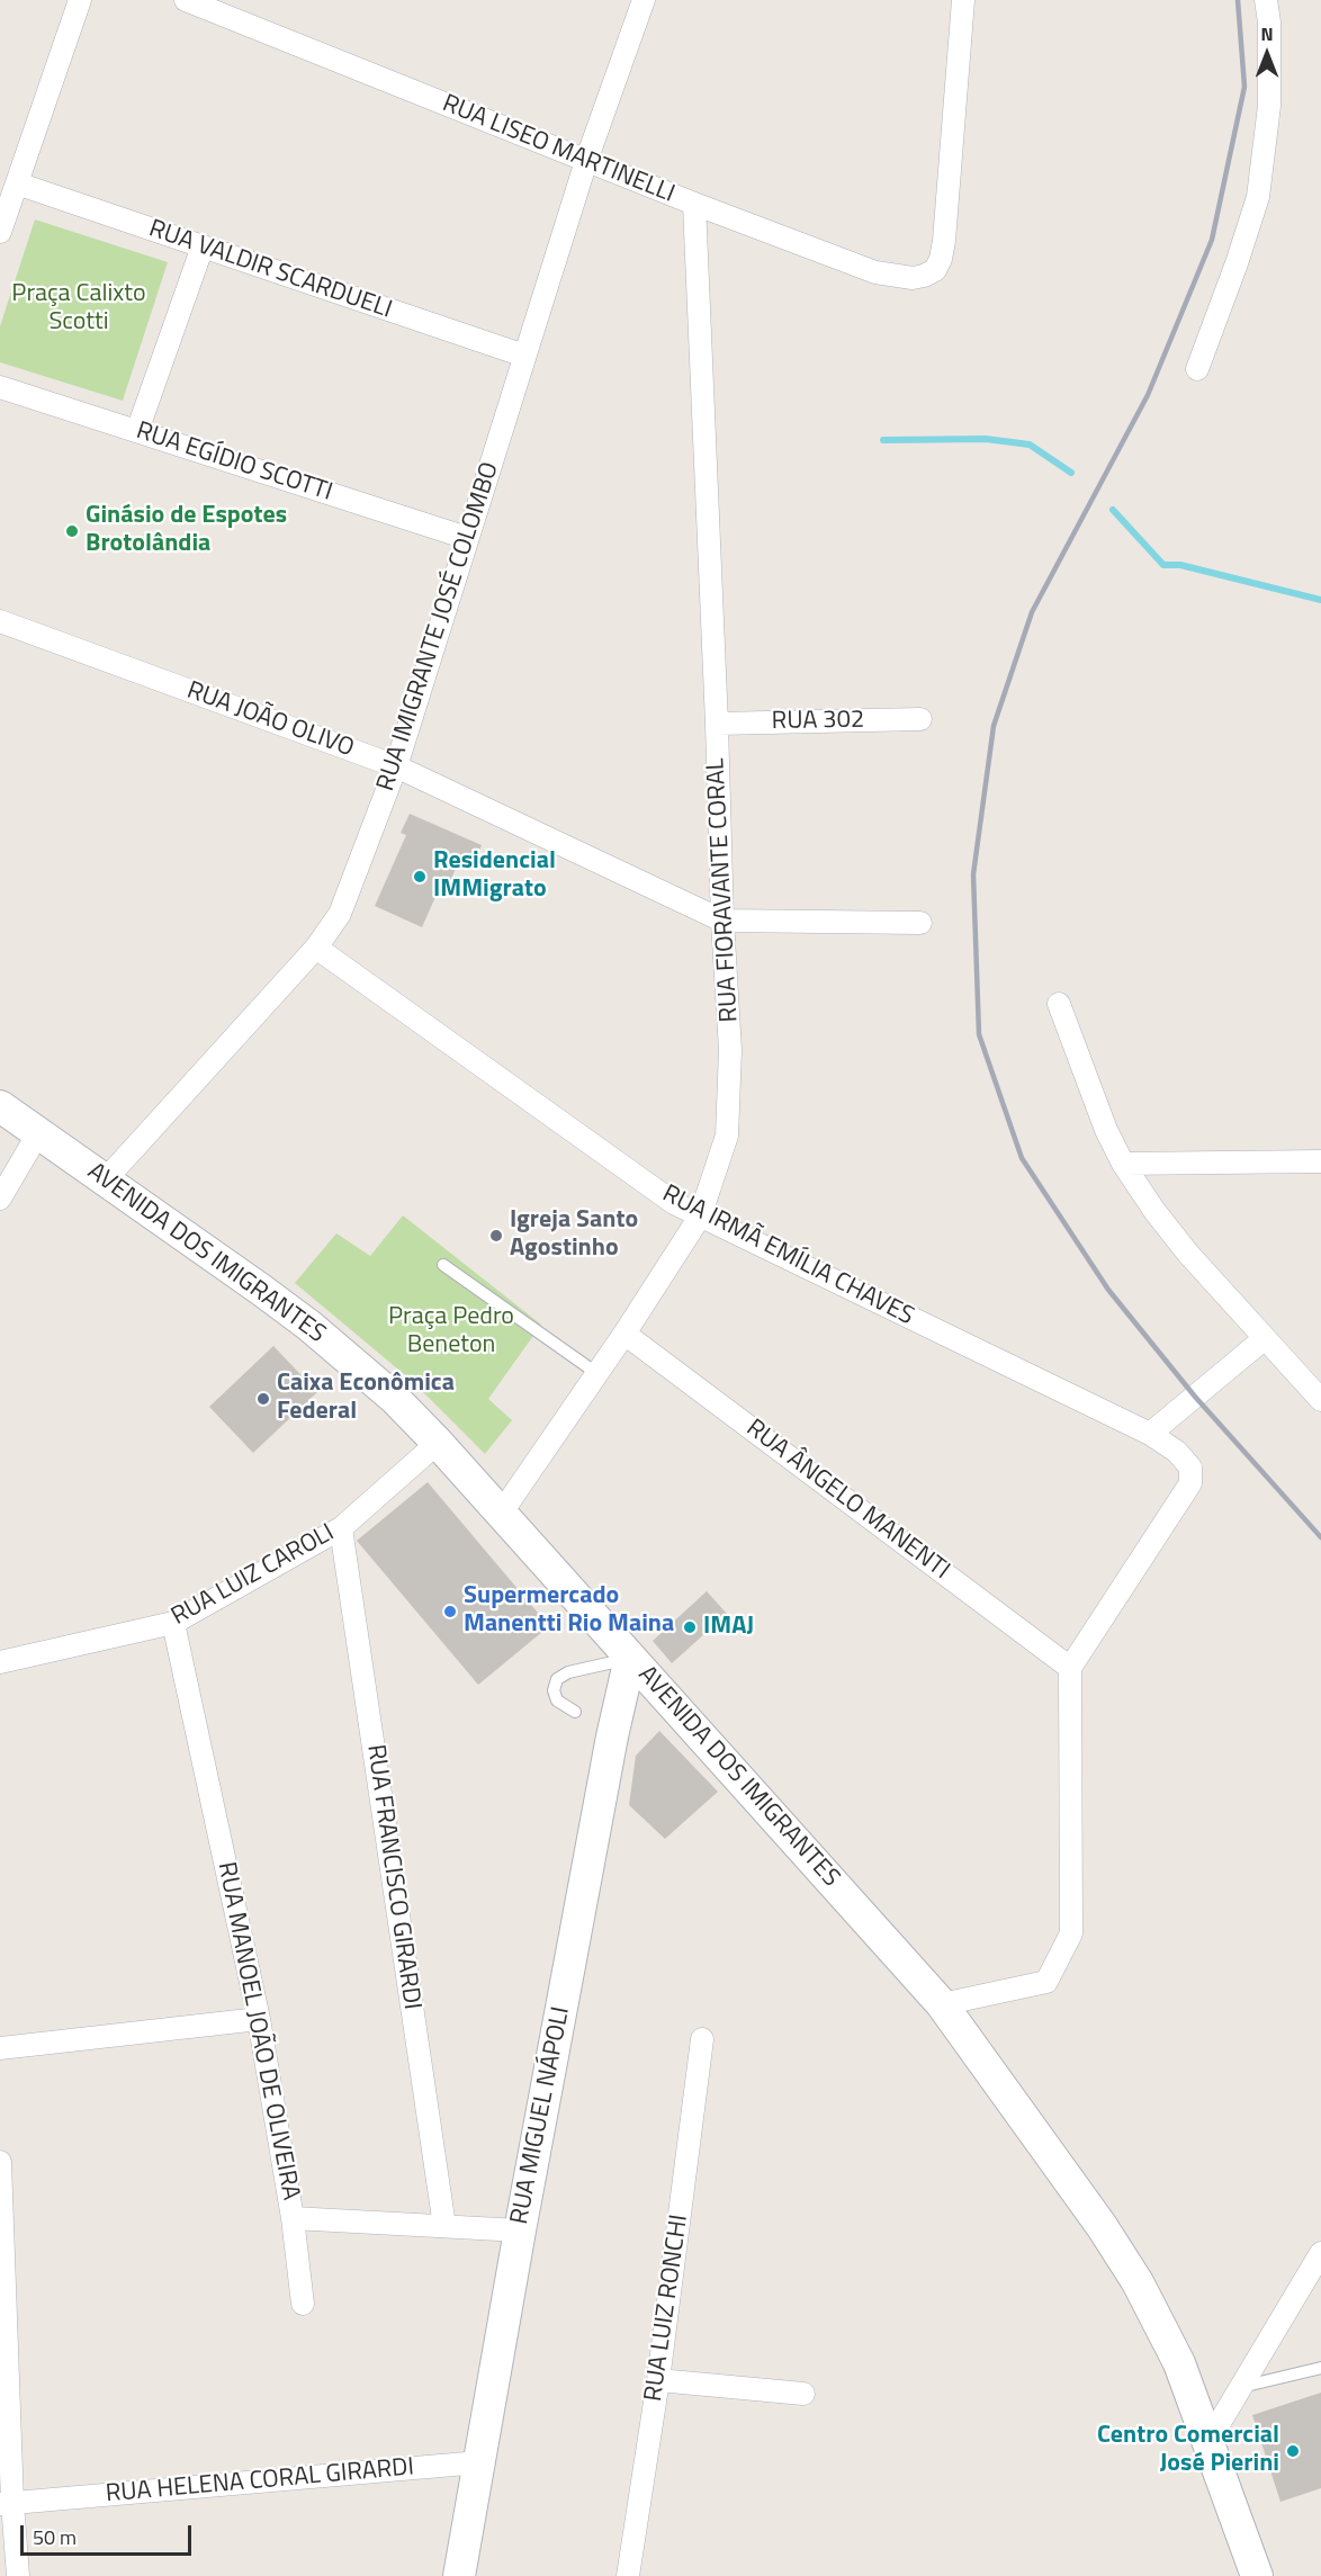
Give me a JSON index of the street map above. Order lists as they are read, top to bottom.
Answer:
{
  "streets": {
    "street": [
      "RUA LISEO MARTINELLI",
      "RUA VALDIR SCARDUELI",
      "RUA EGÍDIO SCOTTI",
      "RUA IMIGRANTE JOSÉ COLOMBO",
      "RUA JOÃO OLIVO",
      "RUA 302",
      "RUA FIORAVANTE CORAL",
      "AVENIDA DOS IMIGRANTES",
      "RUA IRMÃ EMÍLIA CHAVES",
      "RUA ÂNGELO MANENTI",
      "RUA LUIZ CAROLI",
      "RUA FRANCISCO GIRARDI",
      "RUA MANOEL JOÃO DE OLIVEIRA",
      "RUA MIGUEL NÁPOLI",
      "RUA LUIZ RONCHI",
      "RUA HELENA CORAL GIRARDI"
    ]
  },
  "crossings": [
    ["RUA LISEO MARTINELLI", "RUA IMIGRANTE JOSÉ COLOMBO"],
    ["RUA LISEO MARTINELLI", "RUA FIORAVANTE CORAL"],
    ["RUA VALDIR SCARDUELI", "RUA IMIGRANTE JOSÉ COLOMBO"],
    ["RUA EGÍDIO SCOTTI", "RUA IMIGRANTE JOSÉ COLOMBO"],
    ["RUA IMIGRANTE JOSÉ COLOMBO", "RUA JOÃO OLIVO"],
    ["RUA IMIGRANTE JOSÉ COLOMBO", "AVENIDA DOS IMIGRANTES"],
    ["RUA IMIGRANTE JOSÉ COLOMBO", "RUA IRMÃ EMÍLIA CHAVES"],
    ["RUA JOÃO OLIVO", "RUA FIORAVANTE CORAL"],
    ["RUA 302", "RUA FIORAVANTE CORAL"],
    ["RUA FIORAVANTE CORAL", "AVENIDA DOS IMIGRANTES"],
    ["RUA FIORAVANTE CORAL", "RUA IRMÃ EMÍLIA CHAVES"],
    ["RUA FIORAVANTE CORAL", "RUA ÂNGELO MANENTI"],
    ["AVENIDA DOS IMIGRANTES", "RUA LUIZ CAROLI"],
    ["AVENIDA DOS IMIGRANTES", "RUA MIGUEL NÁPOLI"],
    ["RUA IRMÃ EMÍLIA CHAVES", "RUA ÂNGELO MANENTI"],
    ["RUA LUIZ CAROLI", "RUA FRANCISCO GIRARDI"],
    ["RUA LUIZ CAROLI", "RUA MANOEL JOÃO DE OLIVEIRA"],
    ["RUA FRANCISCO GIRARDI", "RUA MANOEL JOÃO DE OLIVEIRA"],
    ["RUA MANOEL JOÃO DE OLIVEIRA", "RUA MIGUEL NÁPOLI"],
    ["RUA MIGUEL NÁPOLI", "RUA HELENA CORAL GIRARDI"]
  ],
  "parks": ["Praça Calixto Scotti", "Praça Pedro Beneton"],
  "places": [
    "Ginásio de Espotes Brotolândia",
    "Residencial IMMigrato",
    "Igreja Santo Agostinho",
    "Caixa Econômica Federal",
    "Supermercado Manentti Rio Maina",
    "IMAJ",
    "Centro Comercial José Pierini"
  ],
  "scale_bar": "50 m",
  "north": "top"
}
